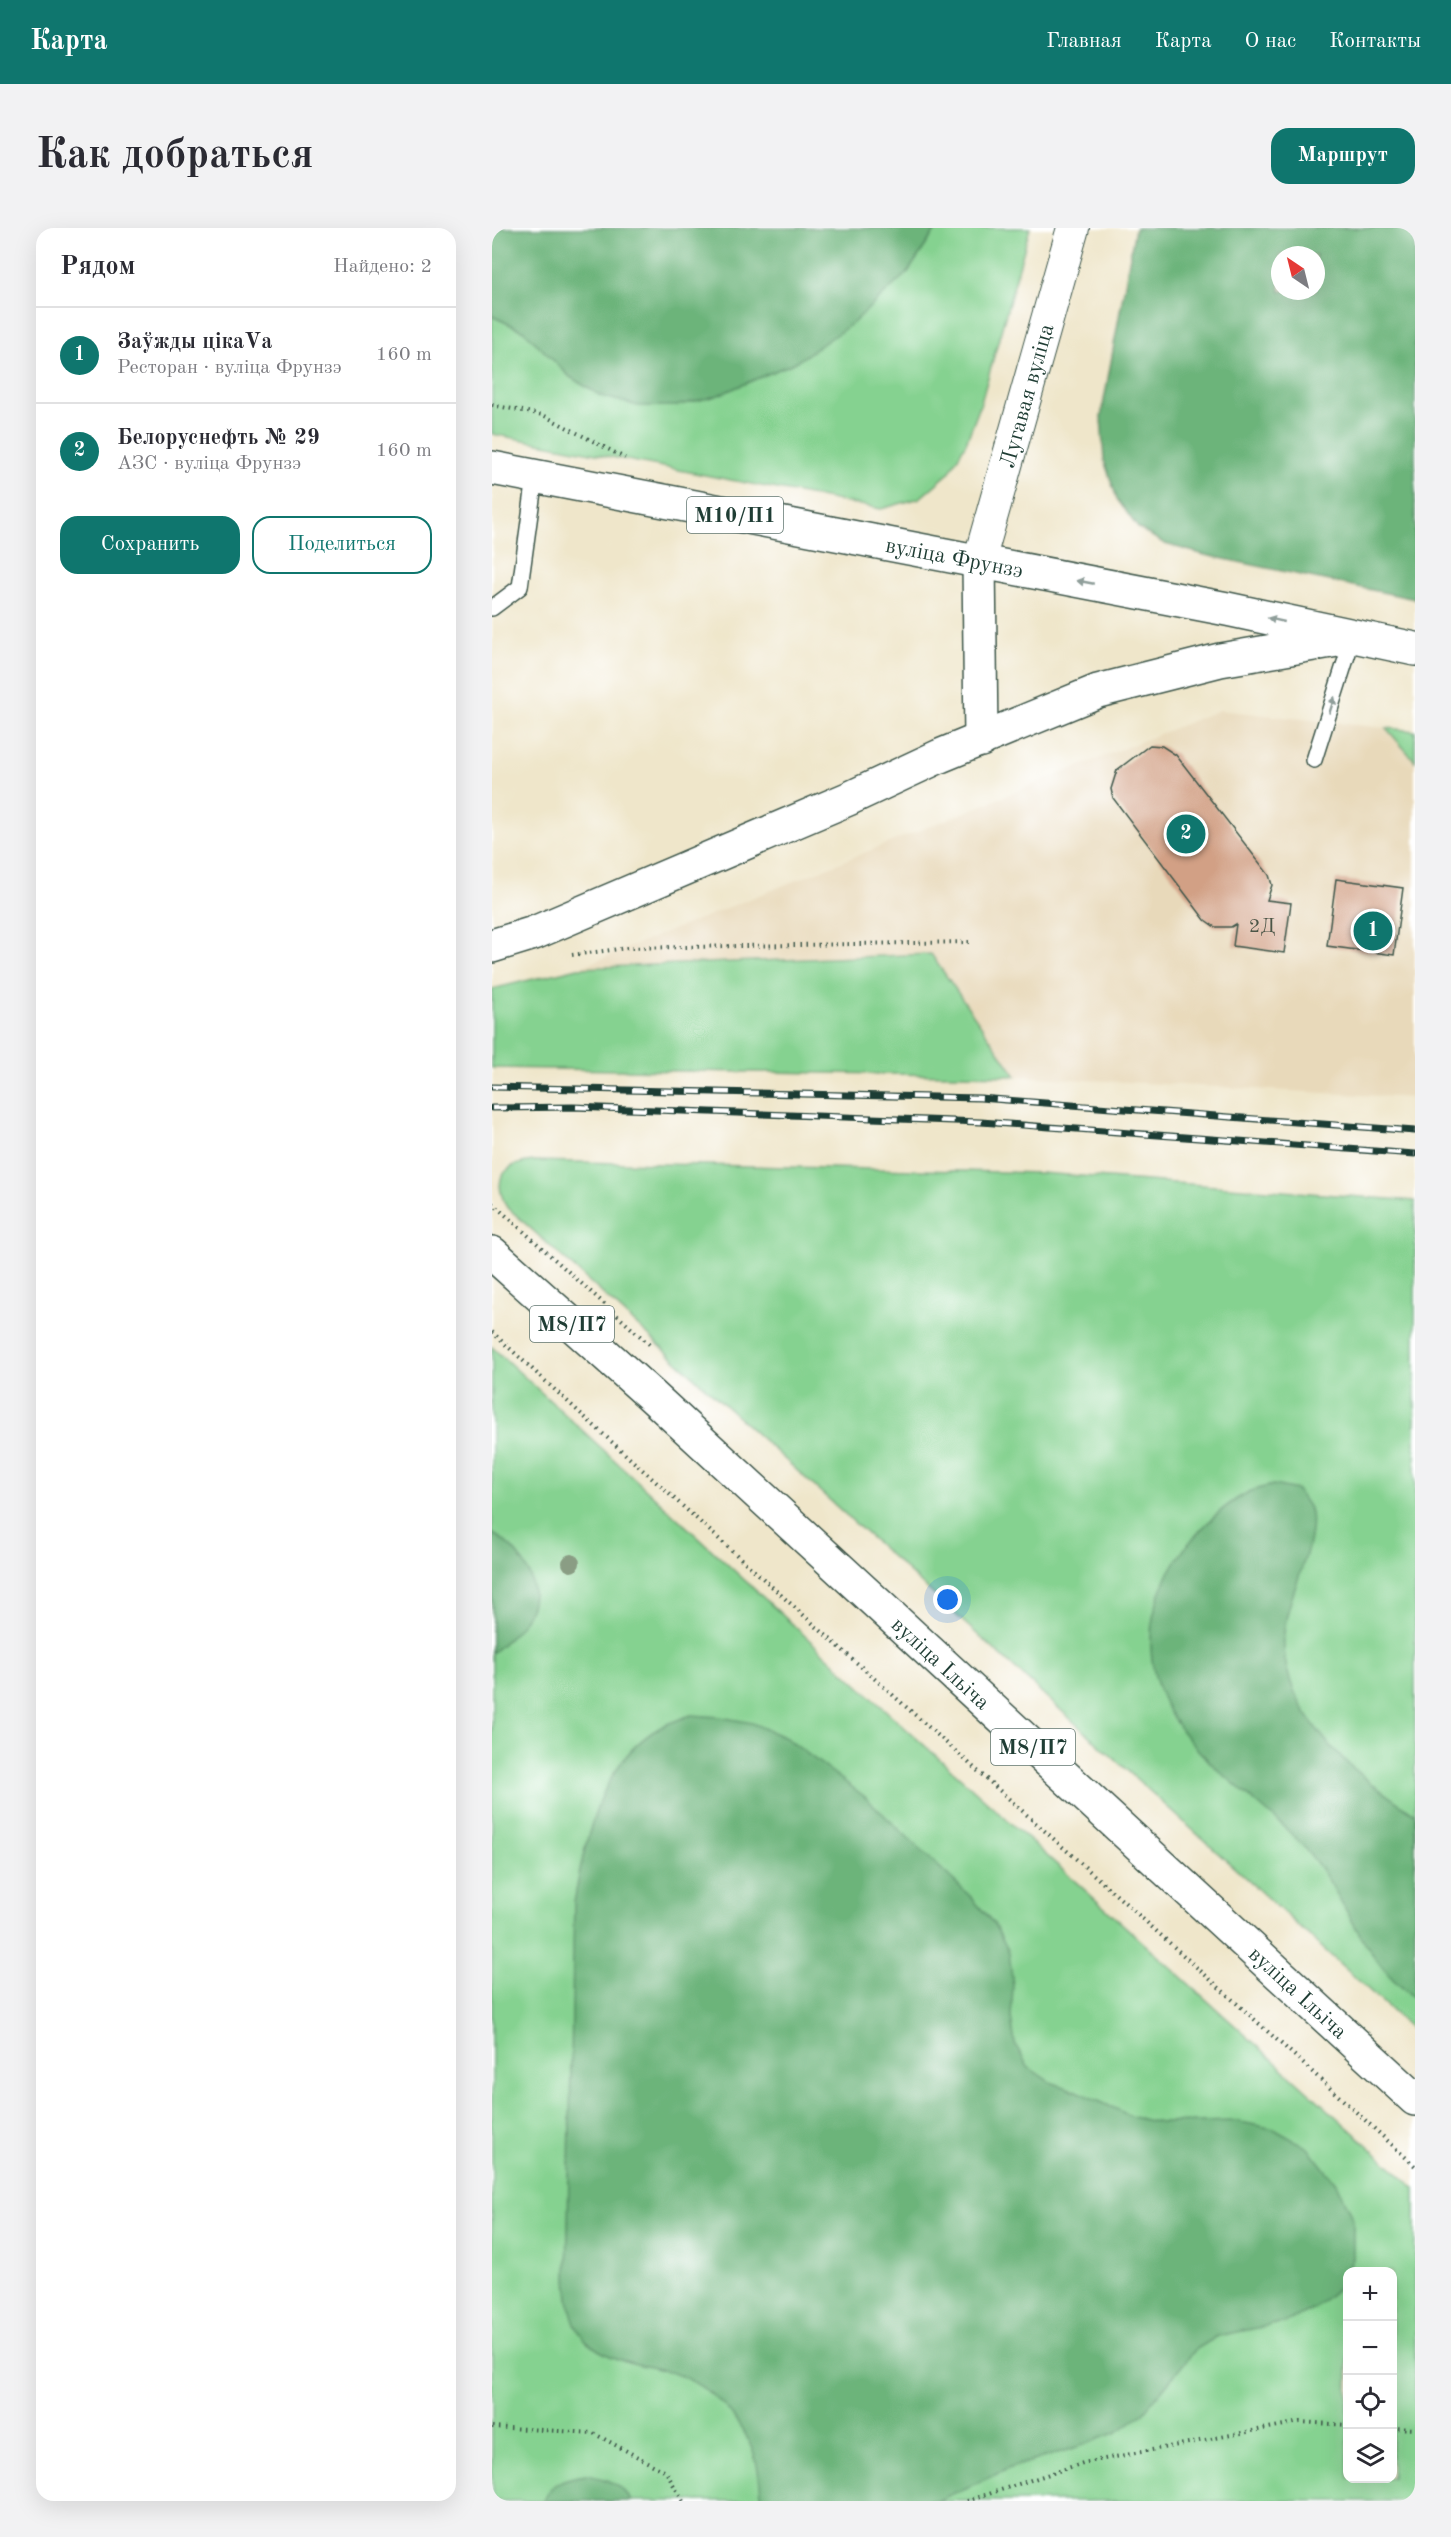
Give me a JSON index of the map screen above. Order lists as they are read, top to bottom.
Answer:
{
  "streets": {
    "main road": [
      "М10/П1",
      "вуліца Фрунзэ",
      "М8/П7",
      "вуліца Ільіча"
    ],
    "street": ["Лугавая вуліца"]
  },
  "crossings": [
    ["Лугавая вуліца", "вуліца Фрунзэ"],
    ["М10/П1", "вуліца Фрунзэ"]
  ],
  "one_way": ["вуліца Фрунзэ"],
  "house_numbers": ["2Д"],
  "north": "top left",
  "page": {
    "header": "Карта",
    "nav": [
      "Главная",
      "Карта",
      "О нас",
      "Контакты"
    ],
    "buttons": [
      "Маршрут",
      ["Сохранить", "Поделиться"]
    ],
    "title": "Как добраться",
    "heading": ["Рядом", "Найдено: 2"],
    "list": [
      {
        "mark": "1",
        "name": "Заўжды цікаVа",
        "note": "Ресторан · вуліца Фрунзэ",
        "value": "160 m"
      },
      {
        "mark": "2",
        "name": "Белоруснефть № 29",
        "note": "АЗС · вуліца Фрунзэ",
        "value": "160 m"
      }
    ],
    "pins": ["2", "1"],
    "map_buttons": ["+", "−"]
  }
}
